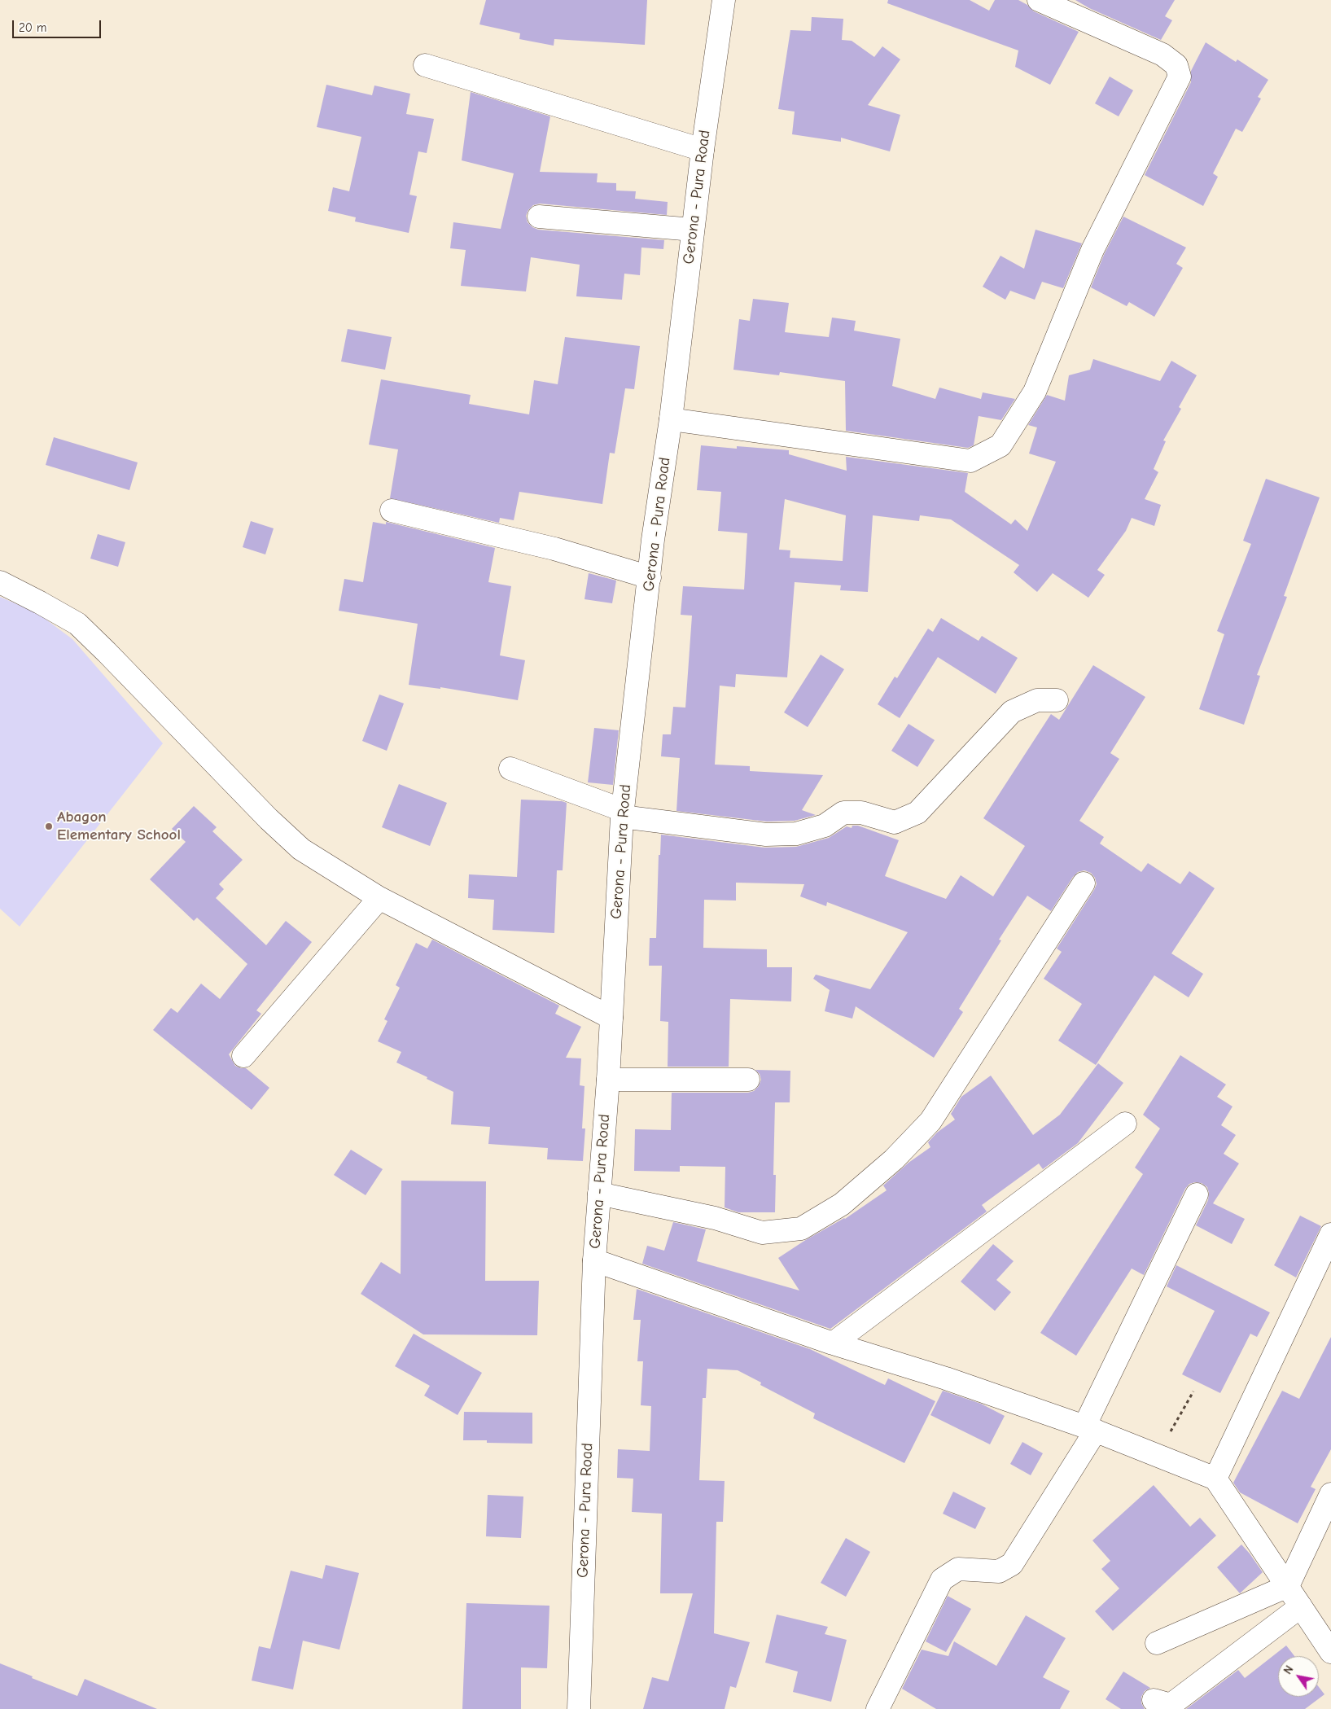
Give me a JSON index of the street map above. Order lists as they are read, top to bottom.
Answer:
{
  "streets": {
    "street": ["Gerona - Pura Road"]
  },
  "places": ["Abagon Elementary School"],
  "scale_bar": "20 m",
  "north": "top left"
}
